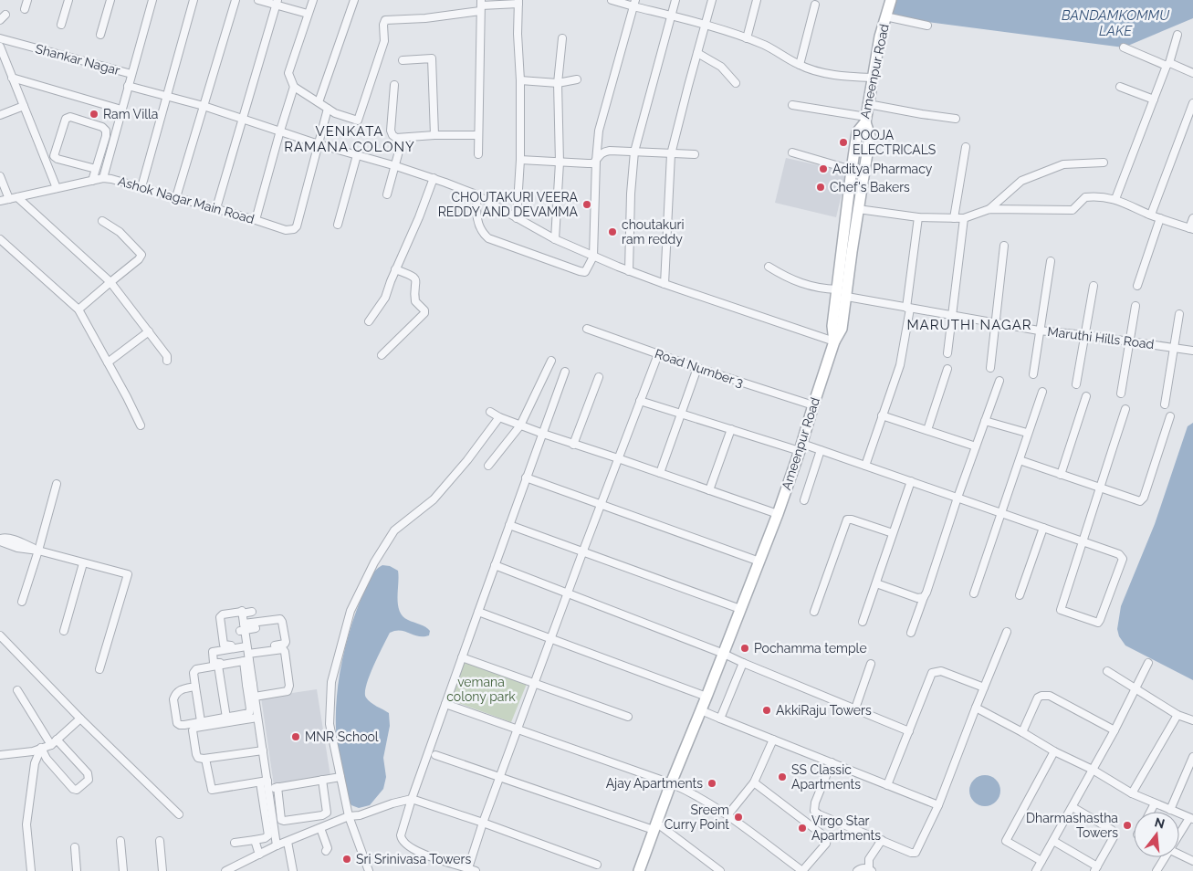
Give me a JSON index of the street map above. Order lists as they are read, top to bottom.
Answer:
{
  "streets": {
    "street": [
      "Shankar Nagar",
      "Ameenpur Road",
      "Ashok Nagar Main Road",
      "Maruthi Hills Road",
      "Road Number 3"
    ]
  },
  "crossings": [
    ["Shankar Nagar", "Ashok Nagar Main Road"],
    ["Ameenpur Road", "Road Number 3"]
  ],
  "districts": ["VENKATA RAMANA COLONY", "MARUTHI NAGAR"],
  "water": ["BANDAMKOMMU LAKE"],
  "parks": ["vemana colony park"],
  "places": [
    "Ram Villa",
    "POOJA ELECTRICALS",
    "Aditya Pharmacy",
    "Chef's Bakers",
    "CHOUTAKURI VEERA REDDY AND DEVAMMA",
    "choutakuri ram reddy",
    "Pochamma temple",
    "AkkiRaju Towers",
    "MNR School",
    "SS Classic Apartments",
    "Ajay Apartments",
    "Sreem Curry Point",
    "Dharmashastha Towers",
    "Virgo Star Apartments",
    "Sri Srinivasa Towers"
  ],
  "north": "top"
}
